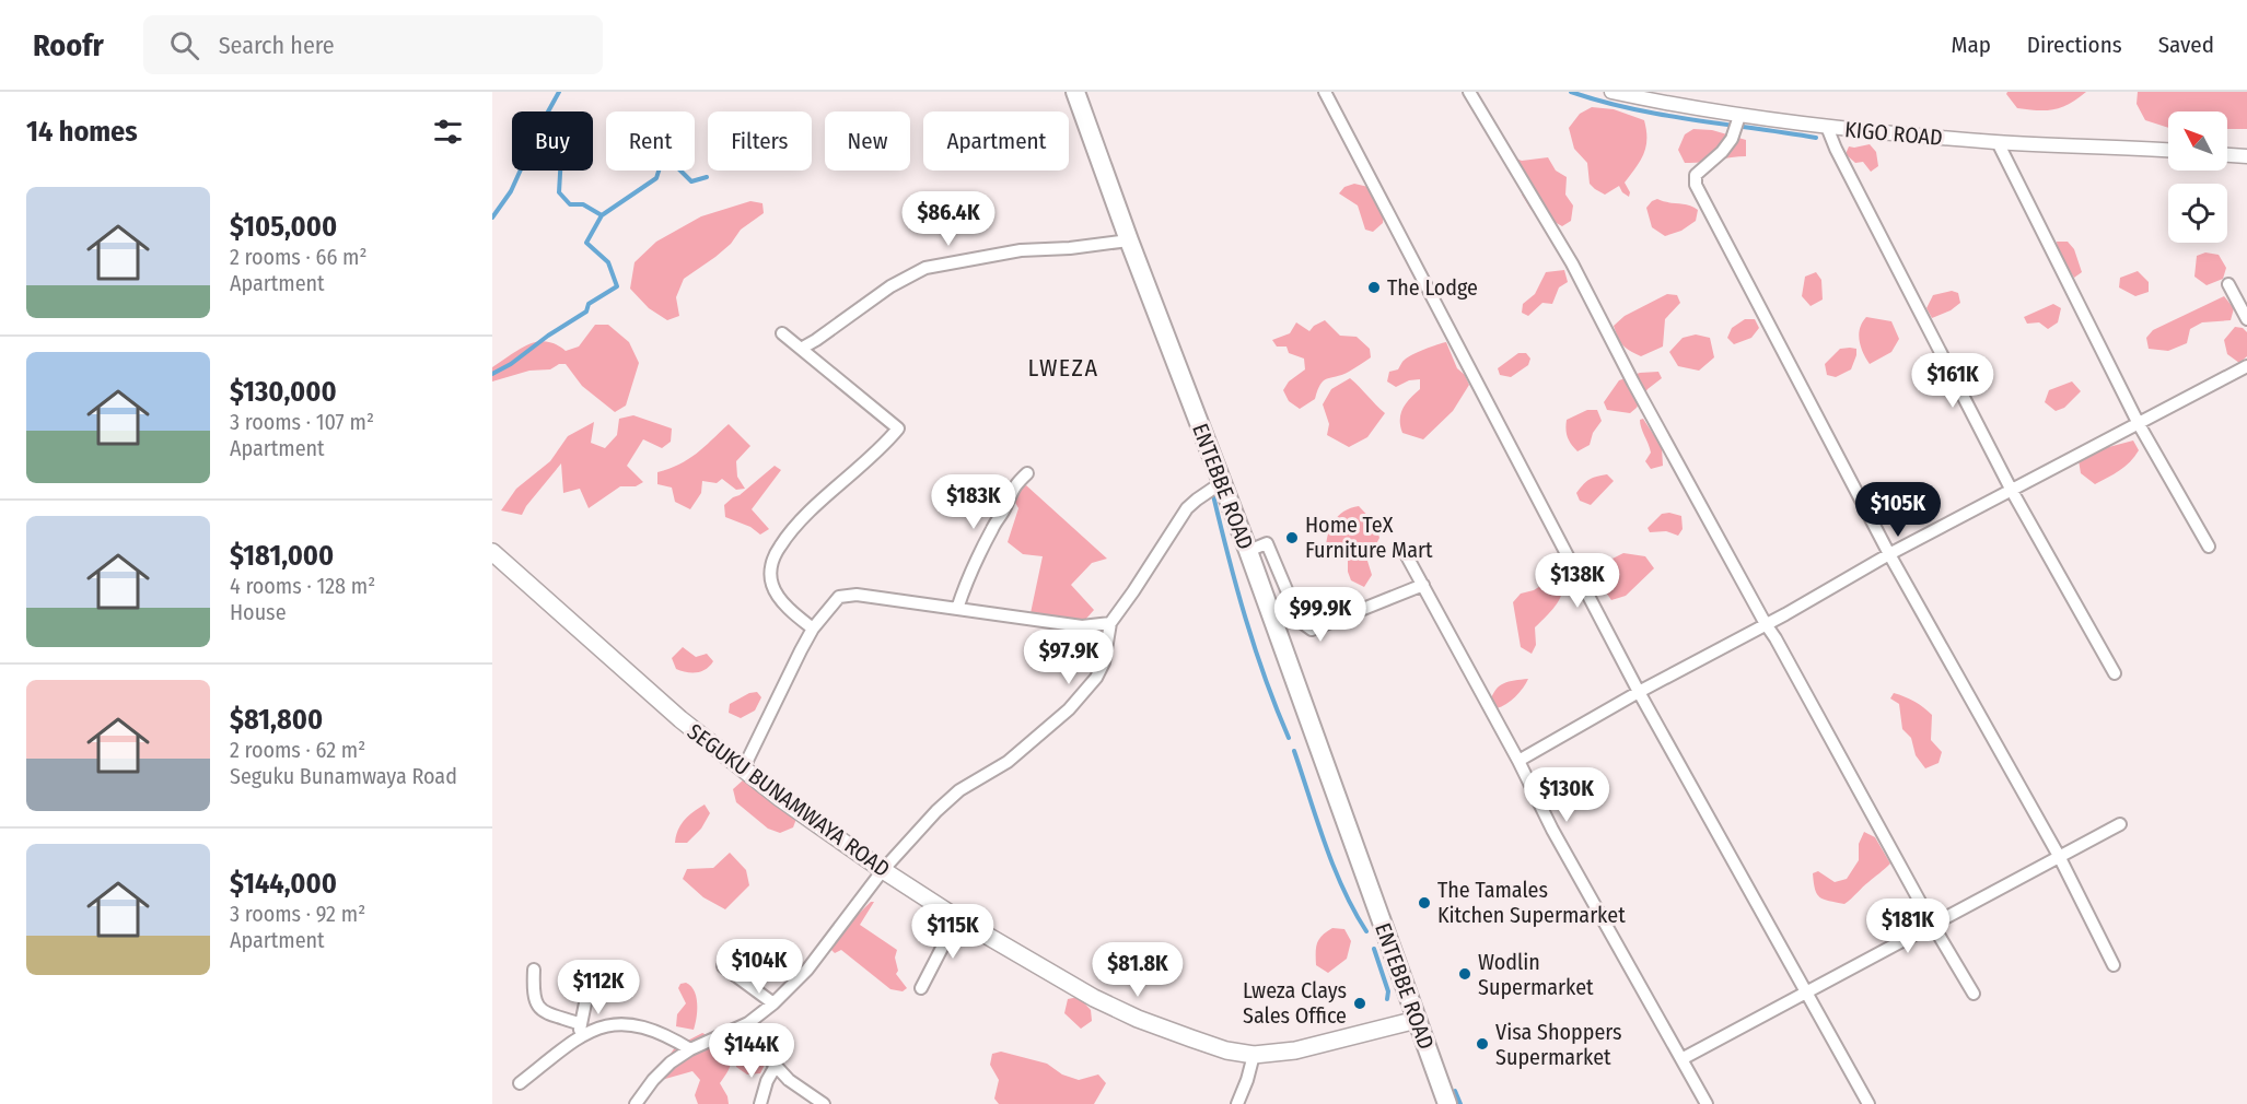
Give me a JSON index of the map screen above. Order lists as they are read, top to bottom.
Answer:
{
  "streets": {
    "main road": ["ENTEBBE ROAD", "SEGUKU BUNAMWAYA ROAD"],
    "street": ["KIGO ROAD"]
  },
  "crossings": [
    ["ENTEBBE ROAD", "SEGUKU BUNAMWAYA ROAD"]
  ],
  "districts": ["LWEZA"],
  "places": [
    "The Lodge",
    "Home TeX Furniture Mart",
    "The Tamales Kitchen Supermarket",
    "Wodlin Supermarket",
    "Lweza Clays Sales Office",
    "Visa Shoppers Supermarket"
  ],
  "north": "top left",
  "page": {
    "header": "Roofr",
    "search": "Search here",
    "nav": ["Map", "Directions", "Saved"],
    "heading": "14 homes",
    "chip": [
      "Buy",
      "Rent",
      "Filters",
      "New",
      "Apartment"
    ],
    "list": [
      {
        "name": "$105,000",
        "note": "2 rooms · 66 m² · Apartment"
      },
      {
        "name": "$130,000",
        "note": "3 rooms · 107 m² · Apartment"
      },
      {
        "name": "$181,000",
        "note": "4 rooms · 128 m² · House"
      },
      {
        "name": "$81,800",
        "note": "2 rooms · 62 m² · Seguku Bunamwaya Road"
      },
      {
        "name": "$144,000",
        "note": "3 rooms · 92 m² · Apartment"
      }
    ],
    "price": [
      "$86.4K",
      "$161K",
      "$183K",
      "$105K",
      "$138K",
      "$99.9K",
      "$97.9K",
      "$130K",
      "$181K",
      "$115K",
      "$104K",
      "$81.8K",
      "$112K",
      "$144K"
    ]
  }
}
